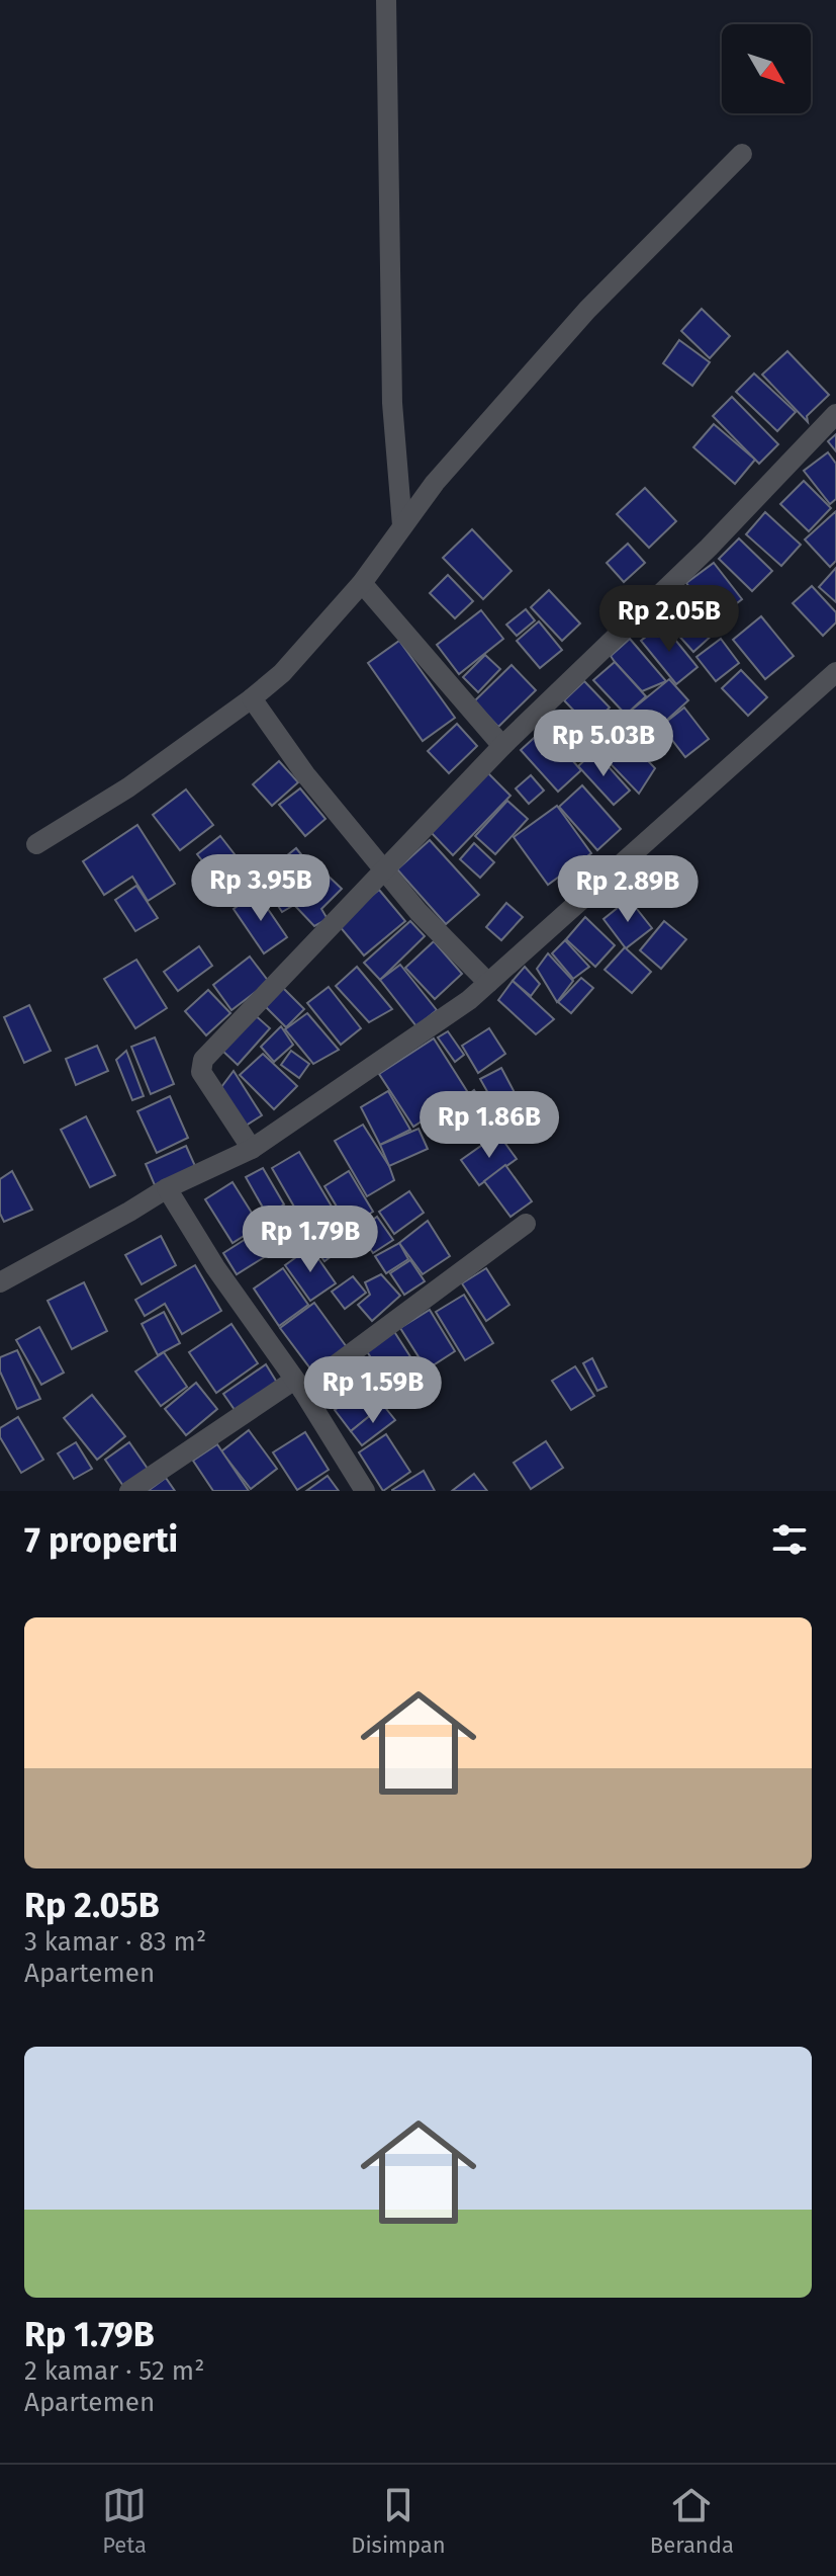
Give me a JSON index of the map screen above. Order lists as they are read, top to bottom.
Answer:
{
  "north": "bottom right",
  "page": {
    "price": [
      "Rp 2.05B",
      "Rp 5.03B",
      "Rp 3.95B",
      "Rp 2.89B",
      "Rp 1.86B",
      "Rp 1.79B",
      "Rp 1.59B"
    ],
    "heading": "7 properti",
    "list": [
      {
        "name": "Rp 2.05B",
        "note": "3 kamar · 83 m² · Apartemen"
      },
      {
        "name": "Rp 1.79B",
        "note": "2 kamar · 52 m² · Apartemen"
      }
    ],
    "tabs": ["Peta", "Disimpan", "Beranda"]
  }
}
